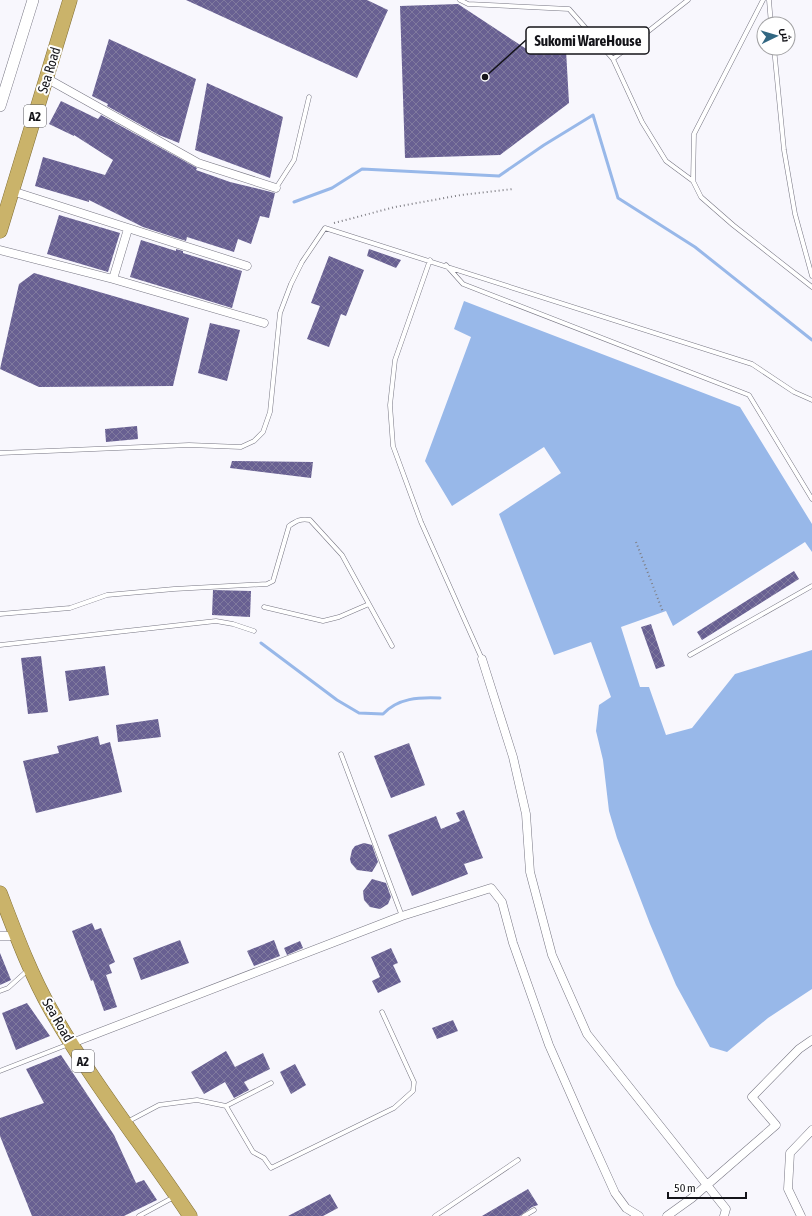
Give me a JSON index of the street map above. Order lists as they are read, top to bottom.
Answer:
{
  "streets": {
    "highway": ["Sea Road", "A2"]
  },
  "places": ["Sukomi WareHouse"],
  "scale_bar": "50 m",
  "north": "right"
}
